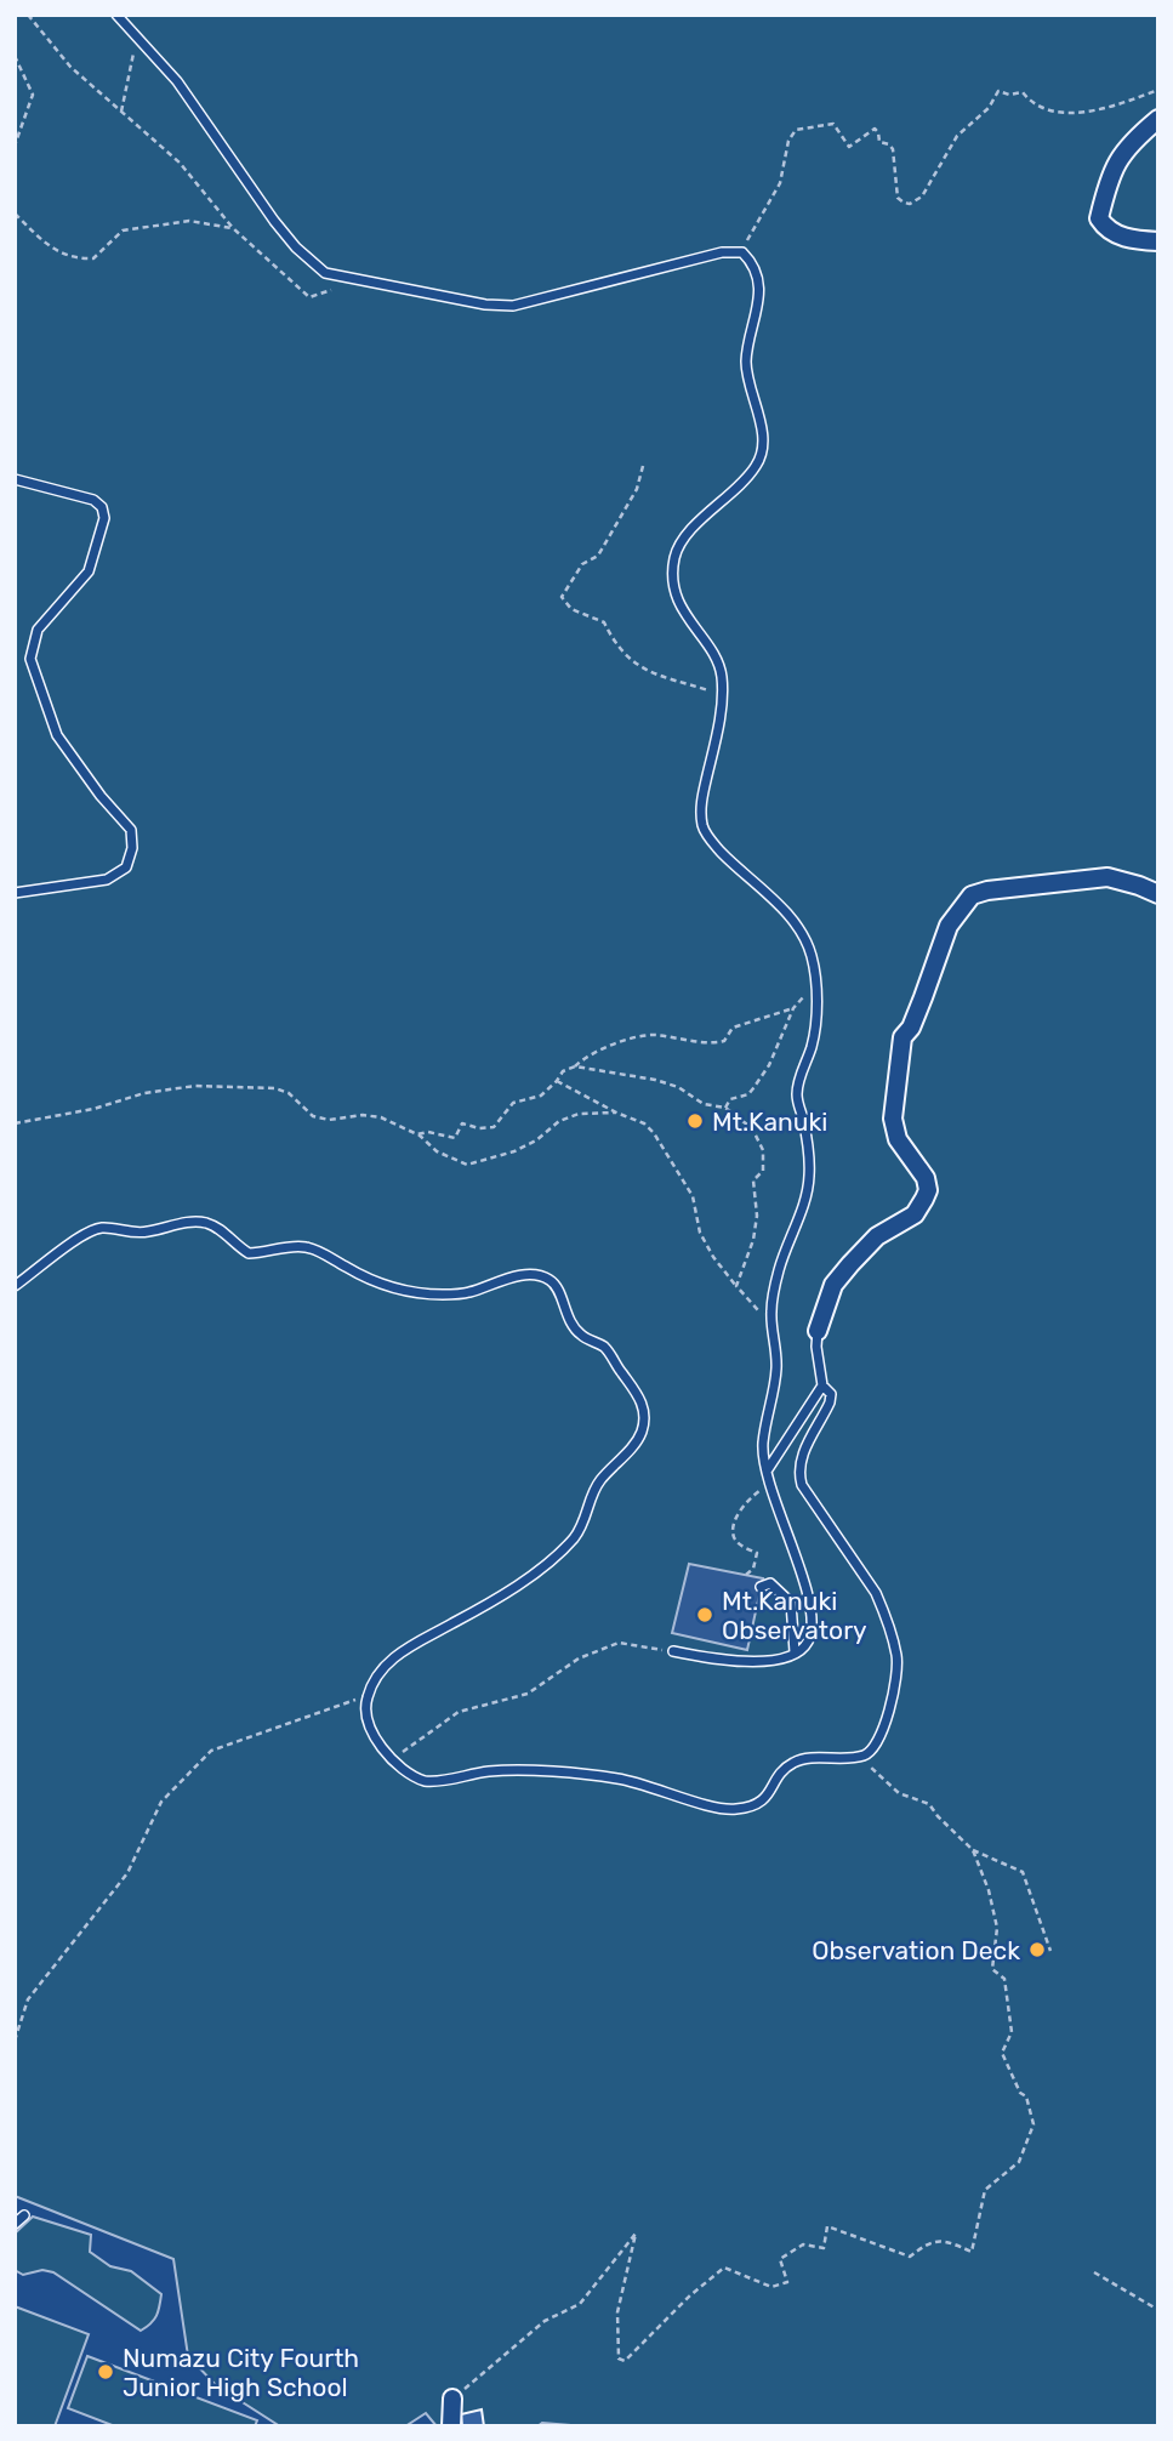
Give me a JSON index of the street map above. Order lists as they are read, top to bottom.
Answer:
{
  "places": [
    "Mt.Kanuki",
    "Mt.Kanuki Observatory",
    "Observation Deck",
    "Numazu City Fourth Junior High School"
  ]
}
